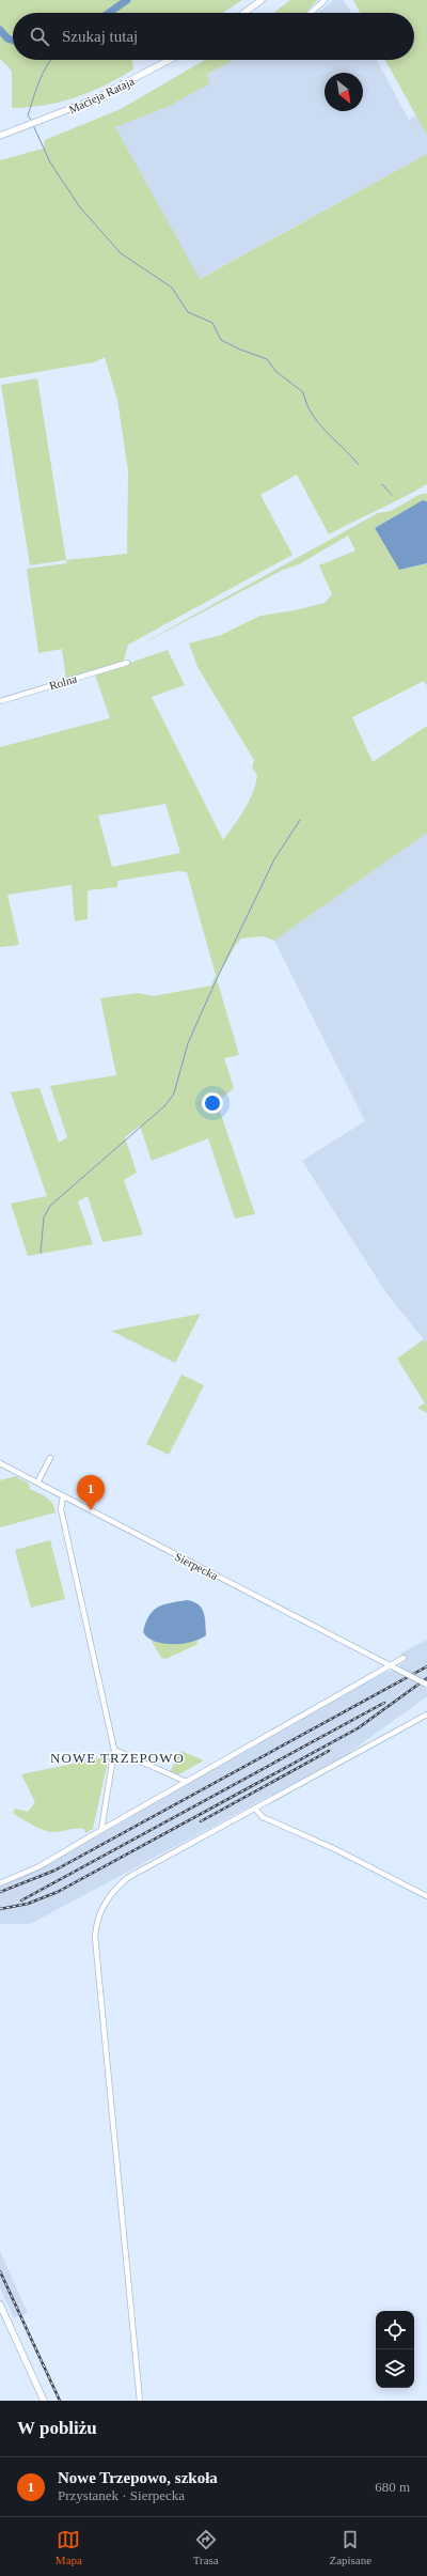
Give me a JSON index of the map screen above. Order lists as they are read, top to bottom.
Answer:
{
  "streets": {
    "main road": ["Macieja Rataja"],
    "street": ["Rolna", "Sierpecka"]
  },
  "districts": ["NOWE TRZEPOWO"],
  "north": "bottom right",
  "page": {
    "search": "Szukaj tutaj",
    "pins": "1",
    "heading": "W pobliżu",
    "list": [
      {
        "mark": "1",
        "name": "Nowe Trzepowo, szkoła",
        "note": "Przystanek · Sierpecka",
        "value": "680 m"
      }
    ],
    "nav": ["Mapa", "Trasa", "Zapisane"]
  }
}
